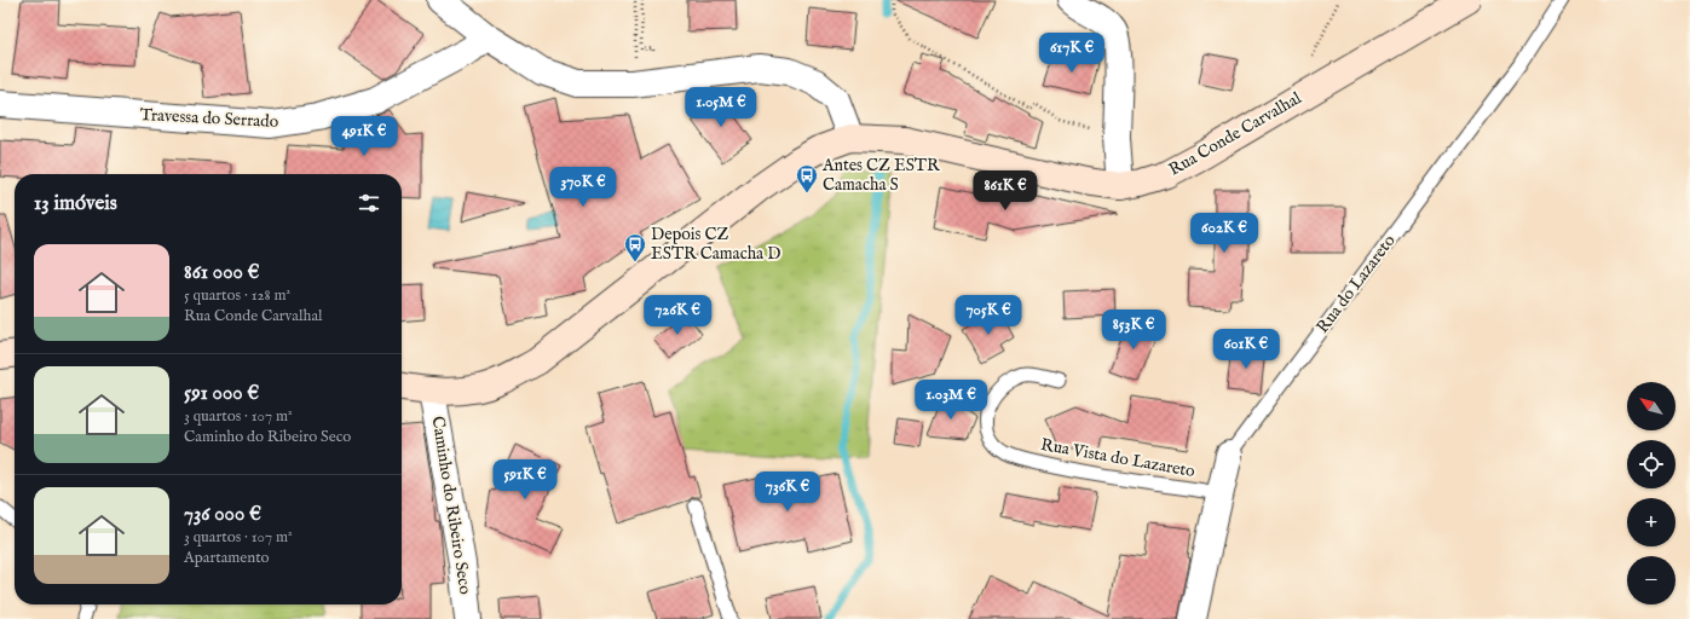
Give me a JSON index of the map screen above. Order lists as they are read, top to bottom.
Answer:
{
  "streets": {
    "main road": ["Rua Conde Carvalhal"],
    "street": ["Travessa do Serrado", "Rua do Lazareto", "Caminho do Ribeiro Seco"],
    "lane": ["Rua Vista do Lazareto"]
  },
  "crossings": [
    ["Rua Conde Carvalhal", "Caminho do Ribeiro Seco"],
    ["Rua do Lazareto", "Rua Vista do Lazareto"]
  ],
  "places": {
    "bus stop": ["Antes CZ ESTR Camacha S", "Depois CZ ESTR Camacha D"]
  },
  "north": "top left",
  "page": {
    "price": [
      "617K €",
      "1.05M €",
      "491K €",
      "370K €",
      "861K €",
      "602K €",
      "726K €",
      "705K €",
      "853K €",
      "601K €",
      "1.03M €",
      "591K €",
      "736K €"
    ],
    "heading": "13 imóveis",
    "list": [
      {
        "name": "861 000 €",
        "note": "5 quartos · 128 m² · Rua Conde Carvalhal"
      },
      {
        "name": "591 000 €",
        "note": "3 quartos · 107 m² · Caminho do Ribeiro Seco"
      },
      {
        "name": "736 000 €",
        "note": "3 quartos · 107 m² · Apartamento"
      }
    ],
    "map_buttons": ["+", "−"]
  }
}
